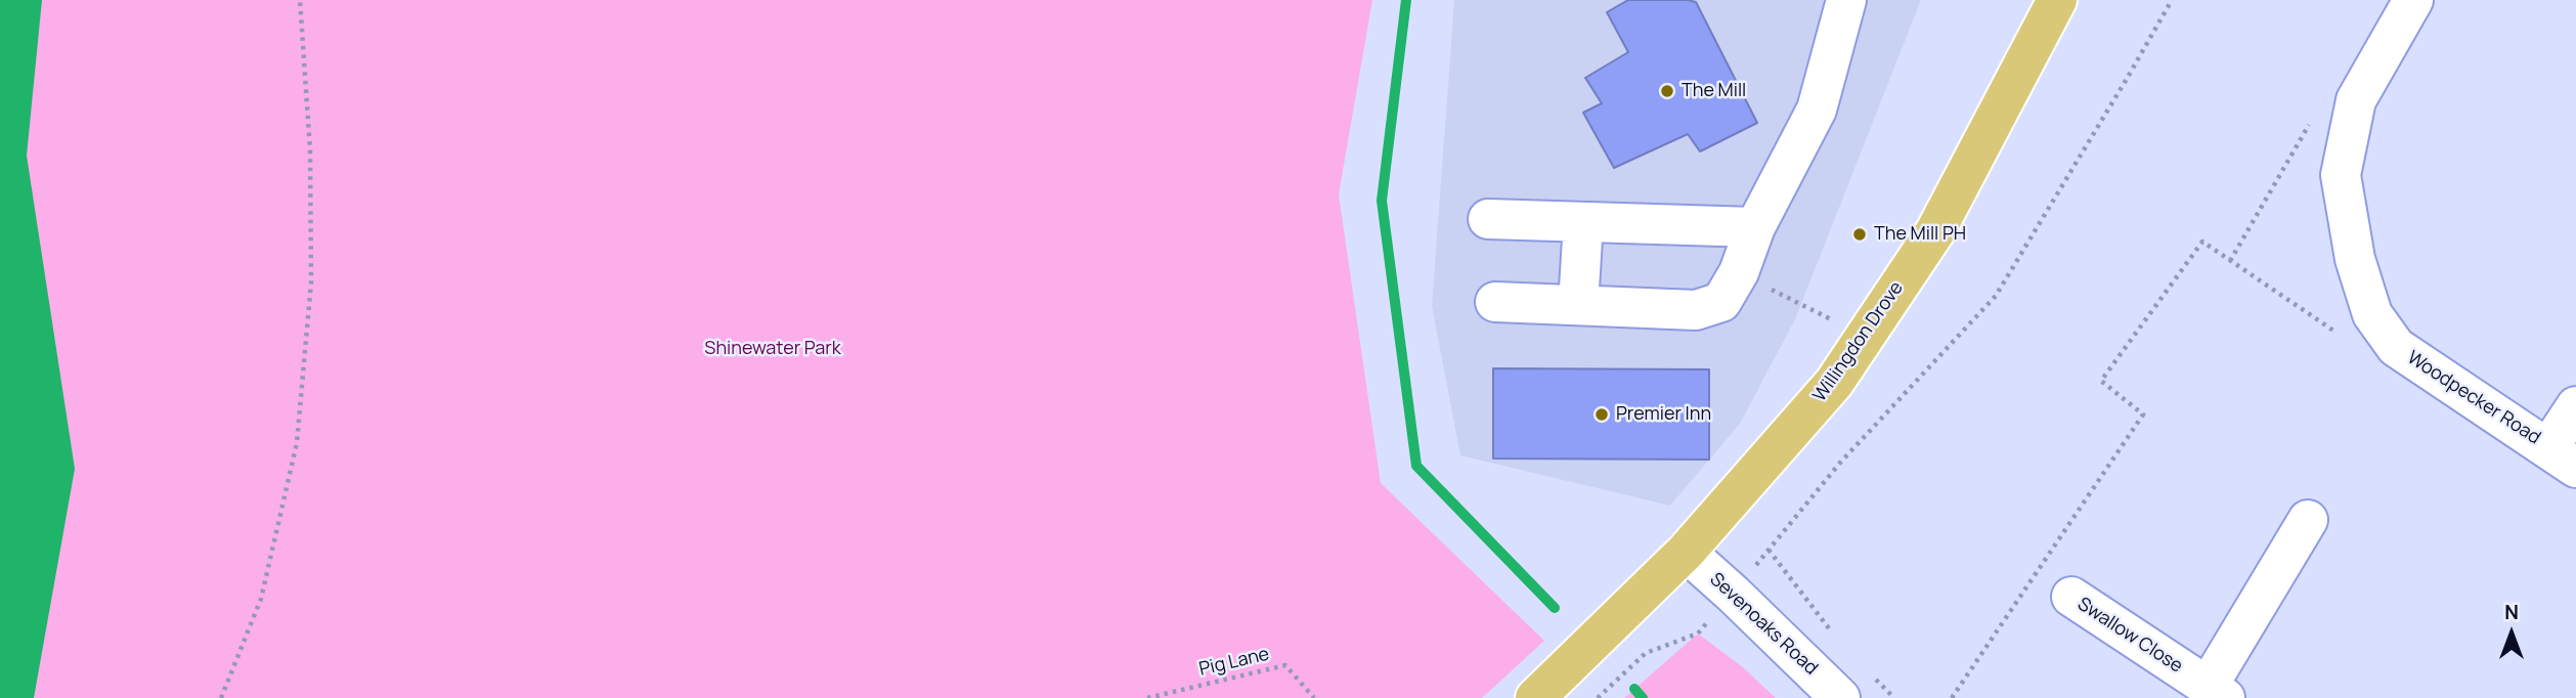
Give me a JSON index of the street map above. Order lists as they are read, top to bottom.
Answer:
{
  "streets": {
    "main road": ["Willingdon Drove"],
    "street": ["Woodpecker Road", "Sevenoaks Road", "Swallow Close"],
    "path": ["Pig Lane"]
  },
  "crossings": [
    ["Willingdon Drove", "Sevenoaks Road"]
  ],
  "parks": ["Shinewater Park"],
  "places": ["The Mill", "The Mill PH", "Premier Inn"],
  "north": "top"
}
